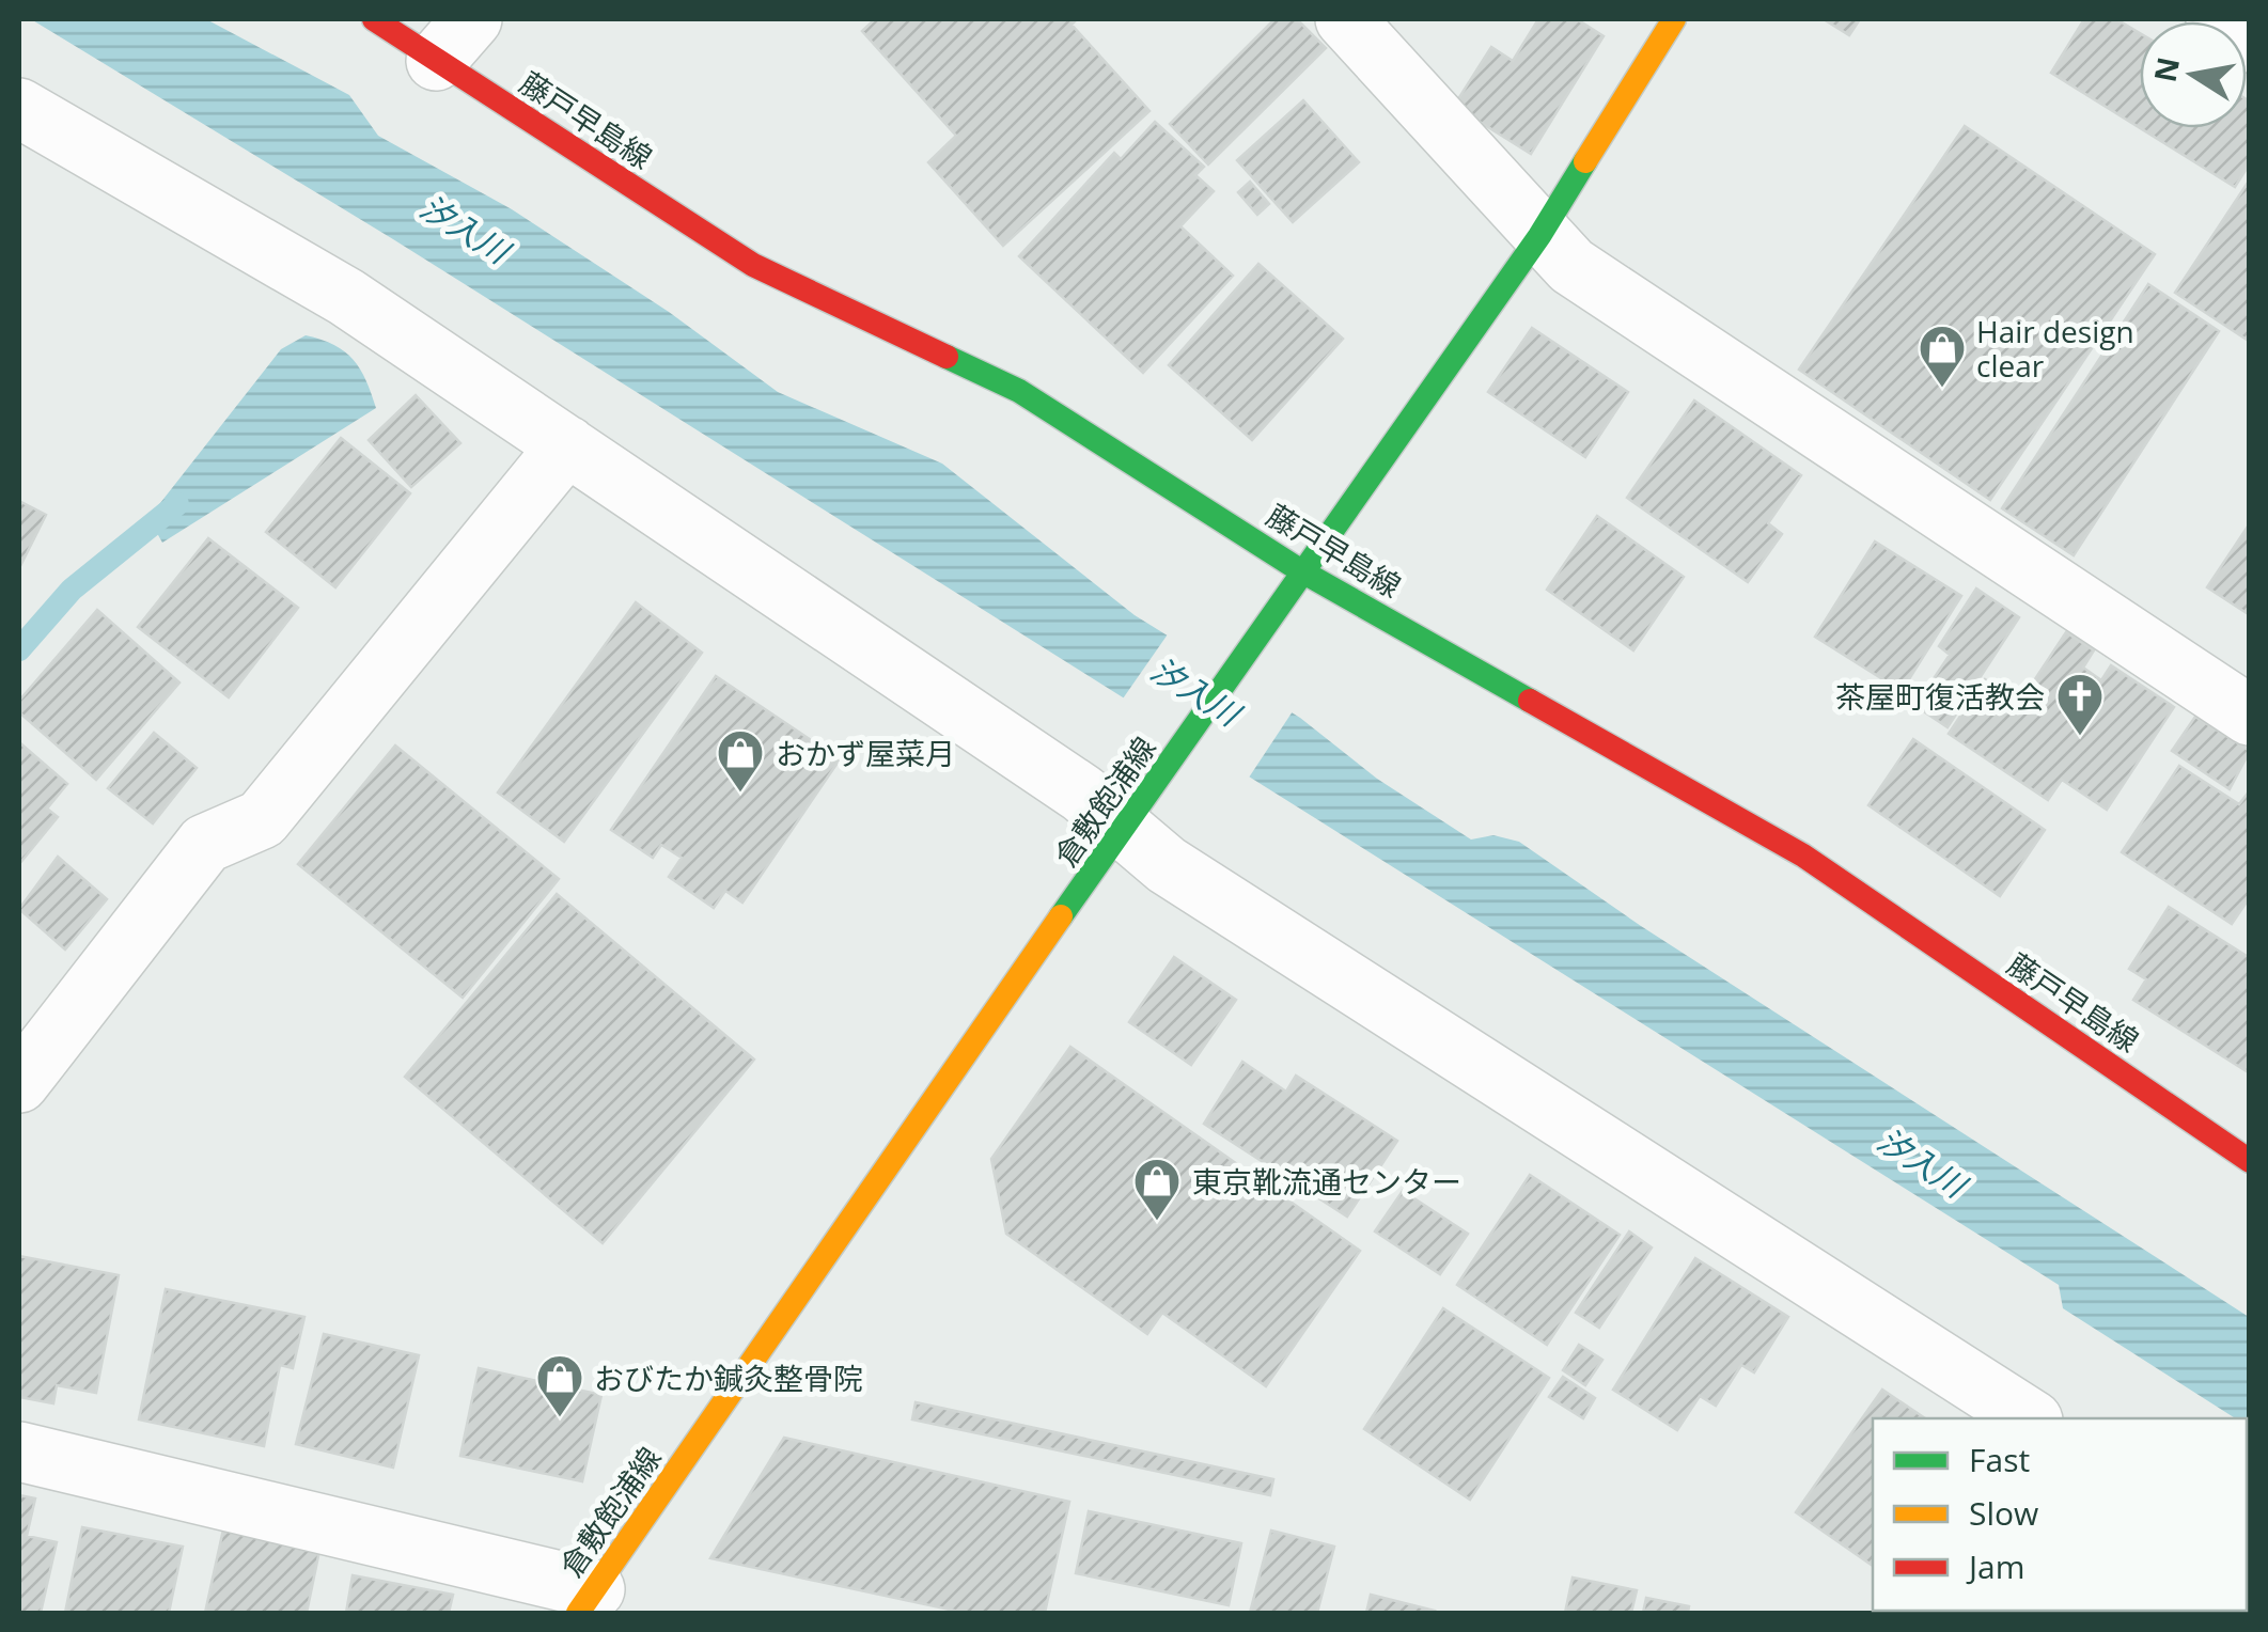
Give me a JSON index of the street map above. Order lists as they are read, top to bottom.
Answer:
{
  "streets": {
    "main road": ["藤戸早島線", "倉敷飽浦線"]
  },
  "crossings": [
    ["藤戸早島線", "倉敷飽浦線"]
  ],
  "water": ["汐入川"],
  "places": {
    "shop": [
      "Hair design clear",
      "おかず屋菜月",
      "東京靴流通センター",
      "おびたか鍼灸整骨院"
    ],
    "church": ["茶屋町復活教会"]
  },
  "legend": ["Fast", "Slow", "Jam"],
  "north": "left"
}
